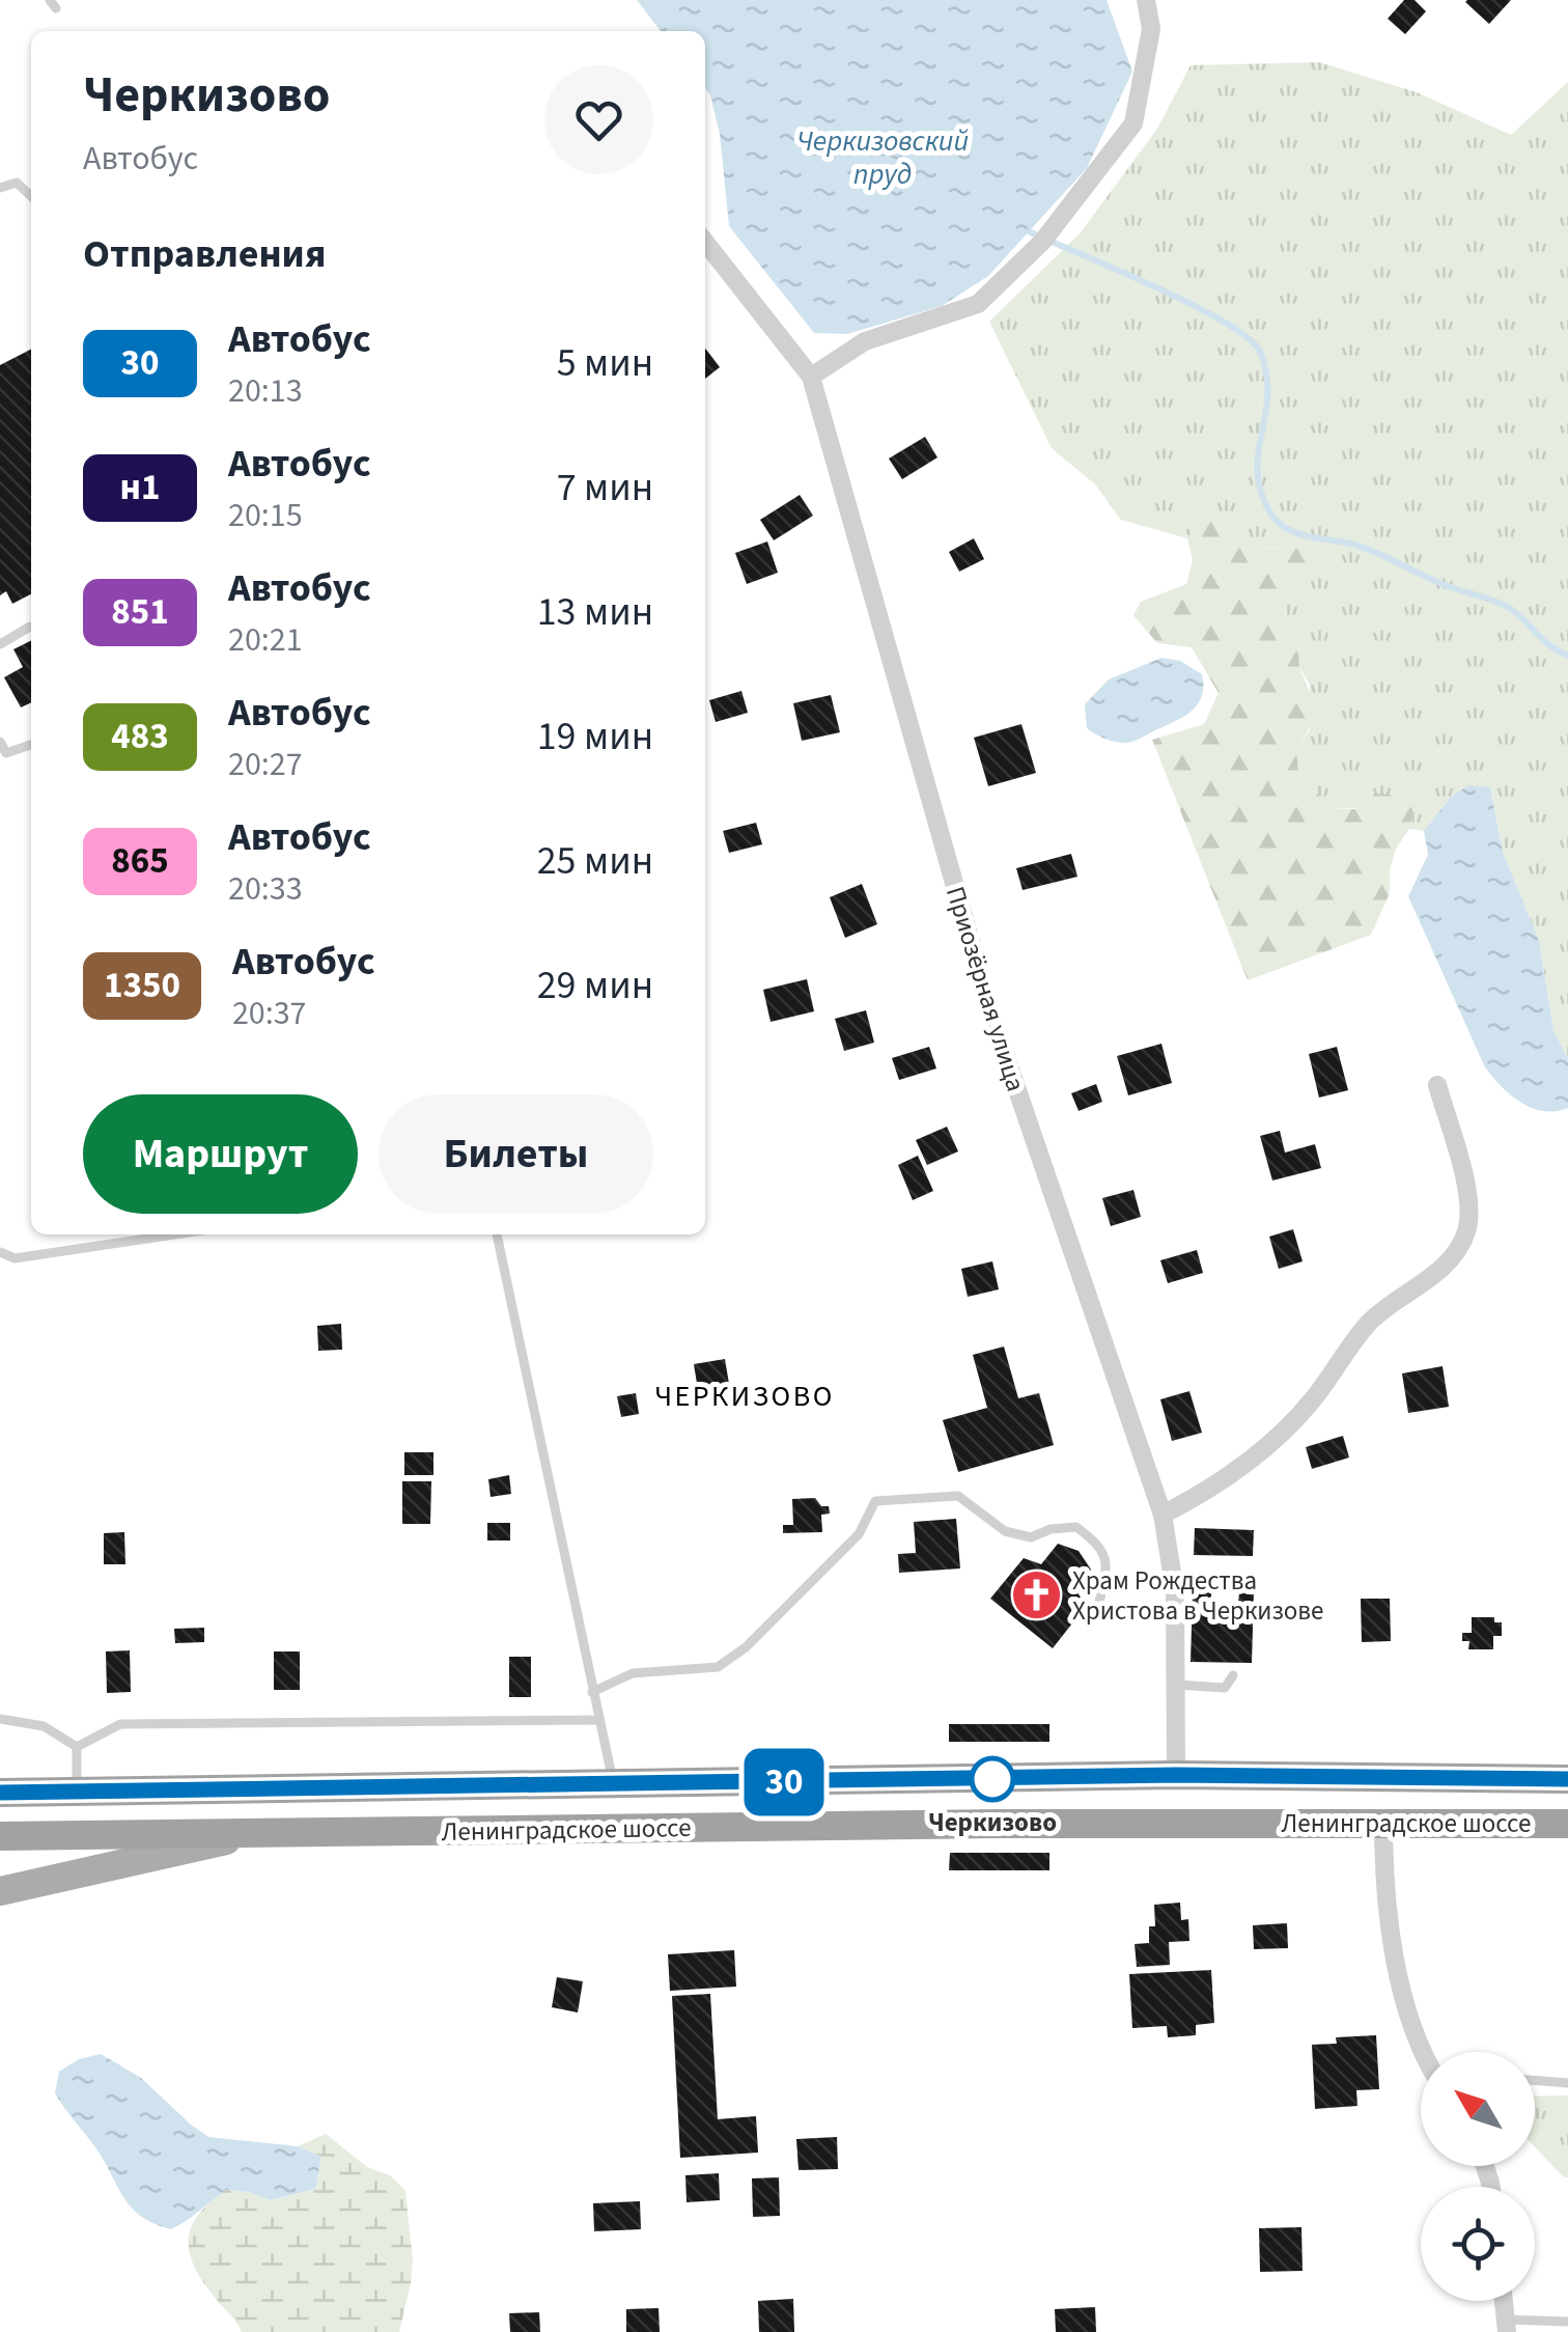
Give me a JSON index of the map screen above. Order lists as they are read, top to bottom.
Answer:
{
  "streets": {
    "highway": ["Ленинградское шоссе"],
    "street": ["Приозёрная улица"]
  },
  "crossings": [
    ["Приозёрная улица", "Ленинградское шоссе"]
  ],
  "districts": ["ЧЕРКИЗОВО"],
  "water": ["Черкизовский пруд"],
  "places": {
    "church": ["Храм Рождества Христова в Черкизове"],
    "other": ["Черкизово"]
  },
  "lines": ["bus line 30"],
  "north": "top left",
  "page": {
    "on_map": "30",
    "heading": [
      ["Черкизово", "Автобус"],
      "Отправления"
    ],
    "list": [
      {
        "mark": "30",
        "name": "Автобус",
        "note": "20:13",
        "value": "5 мин"
      },
      {
        "mark": "н1",
        "name": "Автобус",
        "note": "20:15",
        "value": "7 мин"
      },
      {
        "mark": "851",
        "name": "Автобус",
        "note": "20:21",
        "value": "13 мин"
      },
      {
        "mark": "483",
        "name": "Автобус",
        "note": "20:27",
        "value": "19 мин"
      },
      {
        "mark": "865",
        "name": "Автобус",
        "note": "20:33",
        "value": "25 мин"
      },
      {
        "mark": "1350",
        "name": "Автобус",
        "note": "20:37",
        "value": "29 мин"
      }
    ],
    "buttons": ["Маршрут", "Билеты"]
  }
}
